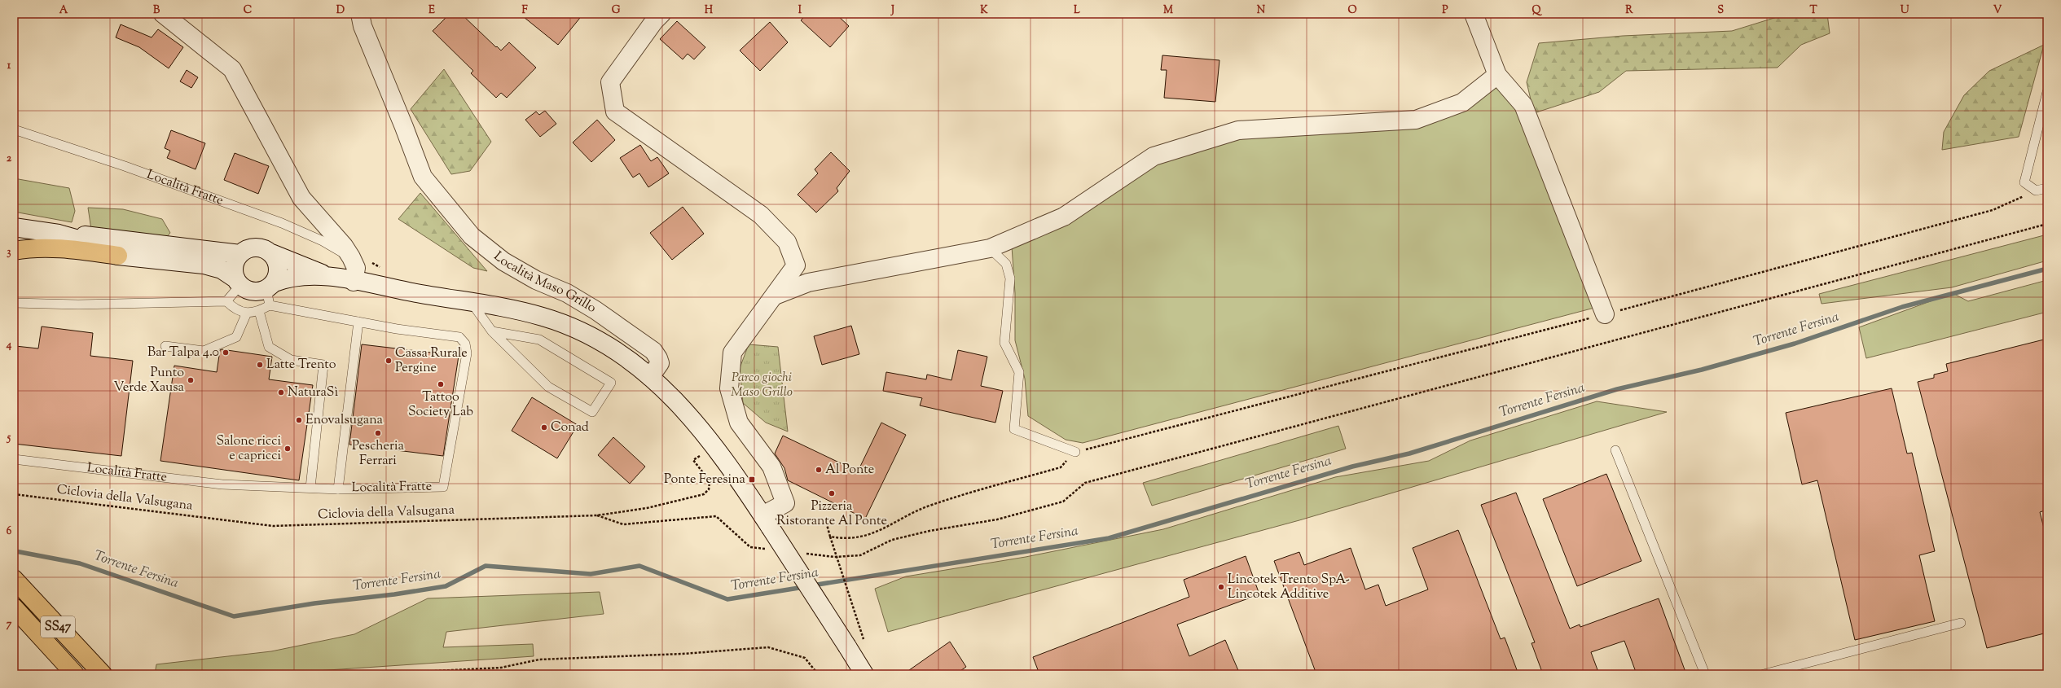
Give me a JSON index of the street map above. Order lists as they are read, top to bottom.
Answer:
{
  "streets": {
    "highway": ["SS47"],
    "street": ["Località Fratte", "Località Maso Grillo"],
    "path": ["Ciclovia della Valsugana"]
  },
  "crossings": [
    ["Località Fratte", "Località Maso Grillo"]
  ],
  "water": ["Torrente Fersina"],
  "parks": ["Parco giochi Maso Grillo"],
  "places": {
    "other": [
      "Bar Talpa 4.0",
      "Cassa Rurale Pergine",
      "Latte Trento",
      "Punto Verde Xausa",
      "Tattoo Society Lab",
      "NaturaSì",
      "Enovalsugana",
      "Conad",
      "Pescheria Ferrari",
      "Salone ricci e capricci",
      "Al Ponte",
      "Pizzeria Ristorante Al Ponte",
      "Lincotek Trento SpA- Lincotek Additive"
    ],
    "transit": ["Ponte Feresina"]
  },
  "grid": {
    "columns": [
      "A",
      "B",
      "C",
      "D",
      "E",
      "F",
      "G",
      "H",
      "I",
      "J",
      "K",
      "L",
      "M",
      "N",
      "O",
      "P",
      "Q",
      "R",
      "S",
      "T",
      "U",
      "V"
    ],
    "rows": [
      "1",
      "2",
      "3",
      "4",
      "5",
      "6",
      "7"
    ]
  }
}
